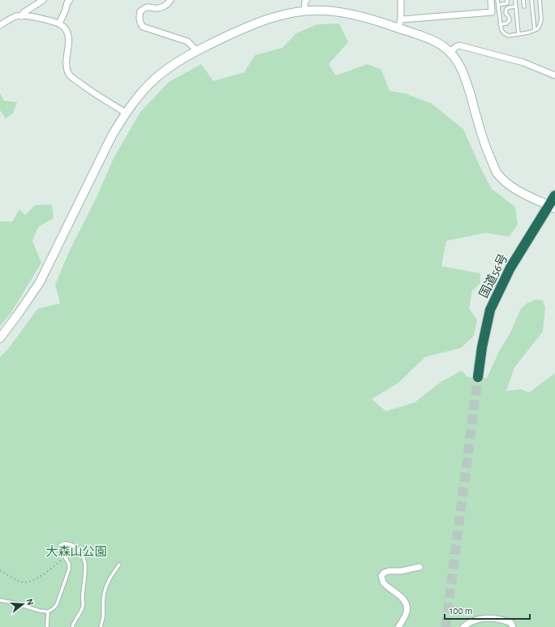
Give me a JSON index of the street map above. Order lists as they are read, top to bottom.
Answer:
{
  "streets": {
    "highway": ["国道56号"]
  },
  "parks": ["大森山公園"],
  "scale_bar": "100 m",
  "north": "right"
}
